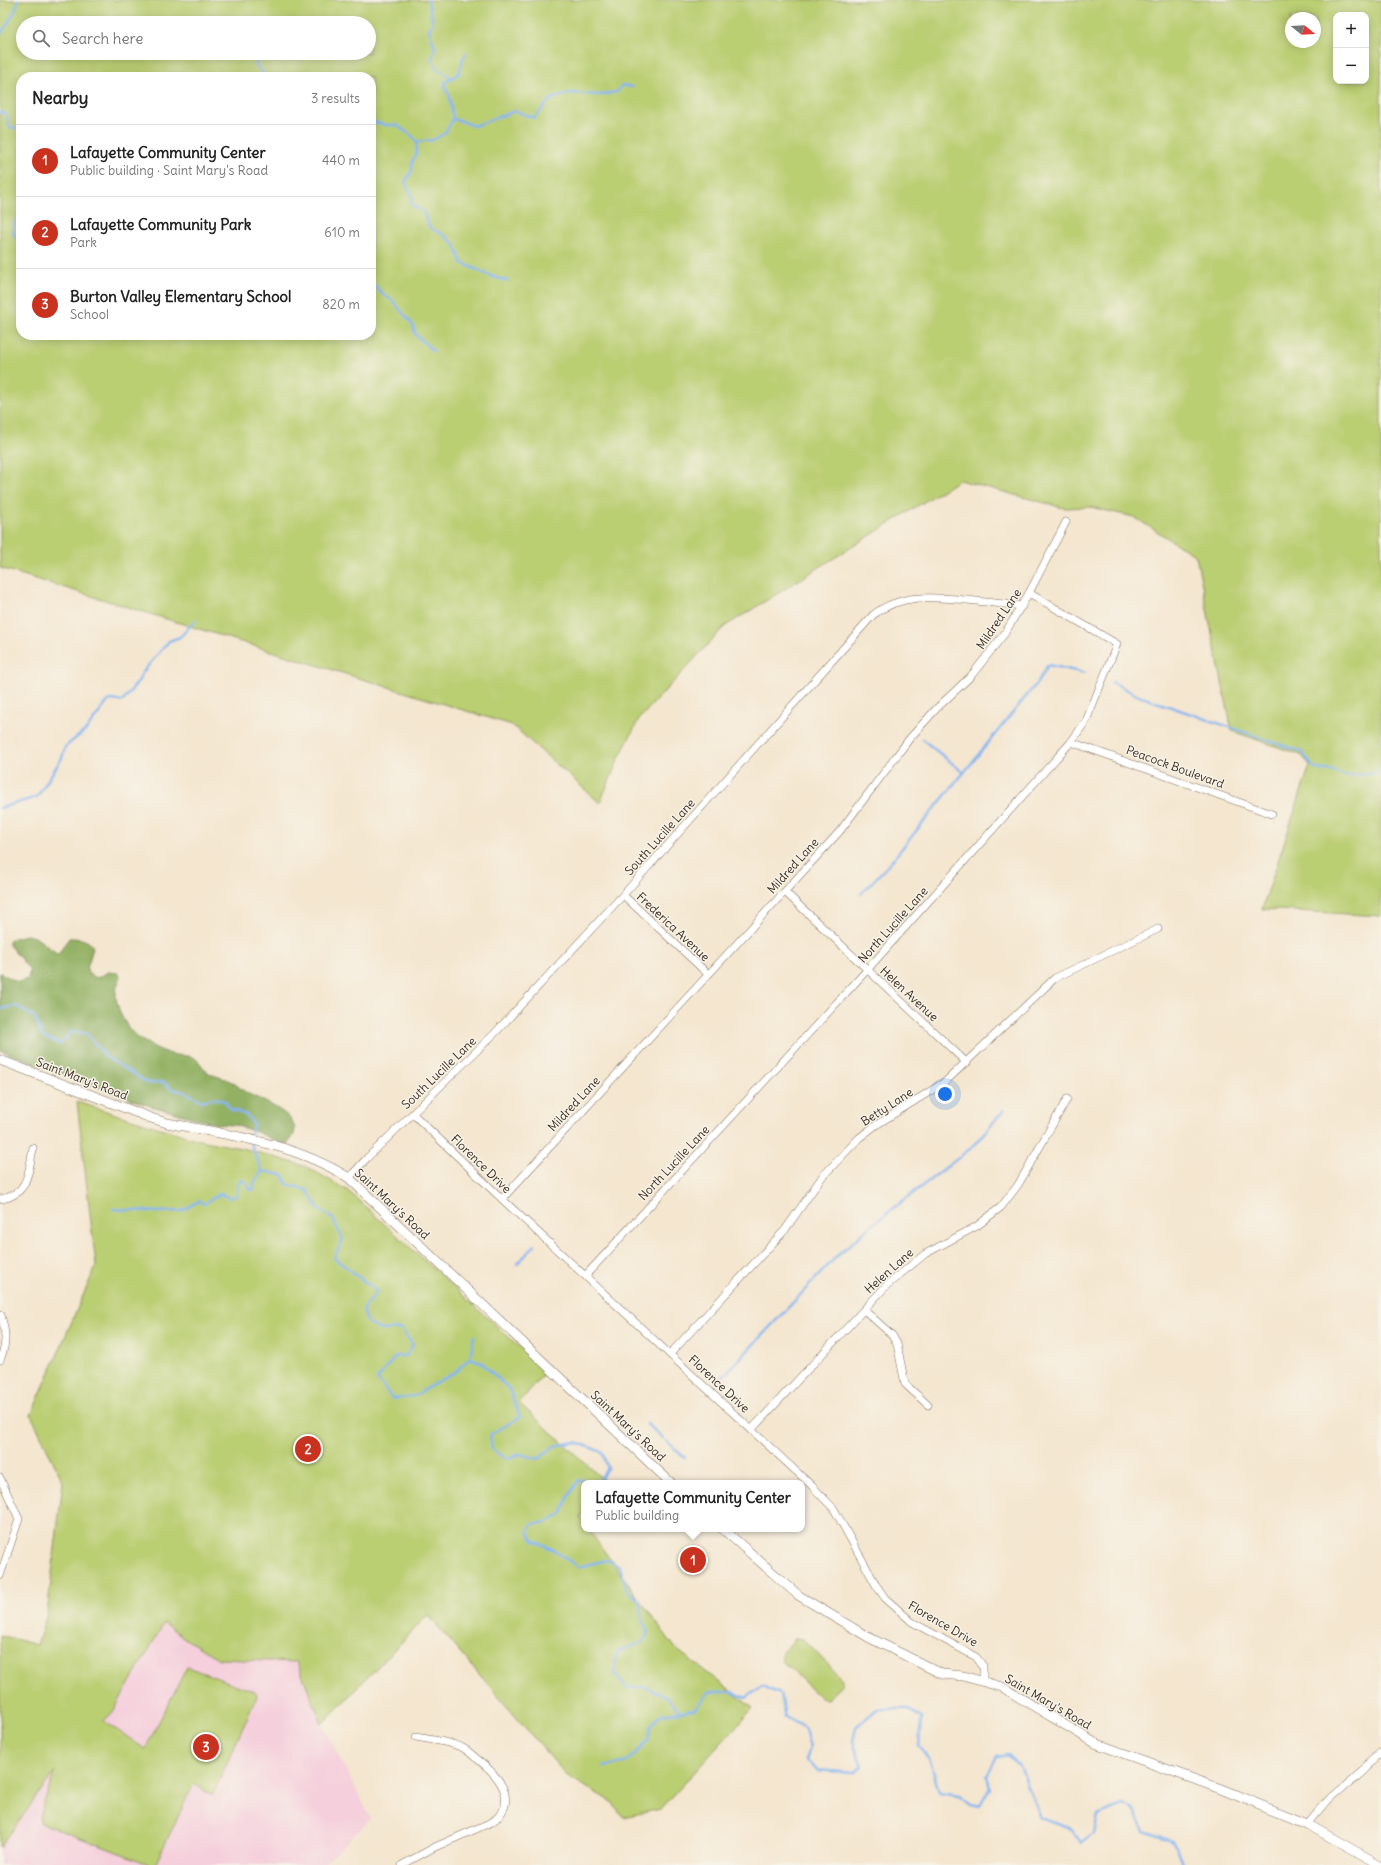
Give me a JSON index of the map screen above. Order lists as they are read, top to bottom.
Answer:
{
  "streets": {
    "street": [
      "Mildred Lane",
      "Peacock Boulevard",
      "South Lucille Lane",
      "North Lucille Lane",
      "Frederica Avenue",
      "Helen Avenue",
      "Saint Mary's Road",
      "Betty Lane",
      "Florence Drive",
      "Helen Lane"
    ]
  },
  "crossings": [
    ["Mildred Lane", "South Lucille Lane"],
    ["Mildred Lane", "North Lucille Lane"],
    ["Mildred Lane", "Frederica Avenue"],
    ["Mildred Lane", "Helen Avenue"],
    ["Mildred Lane", "Florence Drive"],
    ["Peacock Boulevard", "North Lucille Lane"],
    ["South Lucille Lane", "Frederica Avenue"],
    ["South Lucille Lane", "Saint Mary's Road"],
    ["South Lucille Lane", "Florence Drive"],
    ["North Lucille Lane", "Helen Avenue"],
    ["North Lucille Lane", "Florence Drive"],
    ["Helen Avenue", "Betty Lane"],
    ["Saint Mary's Road", "Florence Drive"],
    ["Betty Lane", "Florence Drive"],
    ["Florence Drive", "Helen Lane"]
  ],
  "north": "right",
  "page": {
    "map_buttons": ["+", "−"],
    "search": "Search here",
    "heading": ["Nearby", "3 results"],
    "list": [
      {
        "mark": "1",
        "name": "Lafayette Community Center",
        "note": "Public building · Saint Mary's Road",
        "value": "440 m"
      },
      {
        "mark": "2",
        "name": "Lafayette Community Park",
        "note": "Park",
        "value": "610 m"
      },
      {
        "mark": "3",
        "name": "Burton Valley Elementary School",
        "note": "School",
        "value": "820 m"
      }
    ],
    "pins": ["2", "1", "3"],
    "popup": ["Lafayette Community Center", "Public building"]
  }
}
